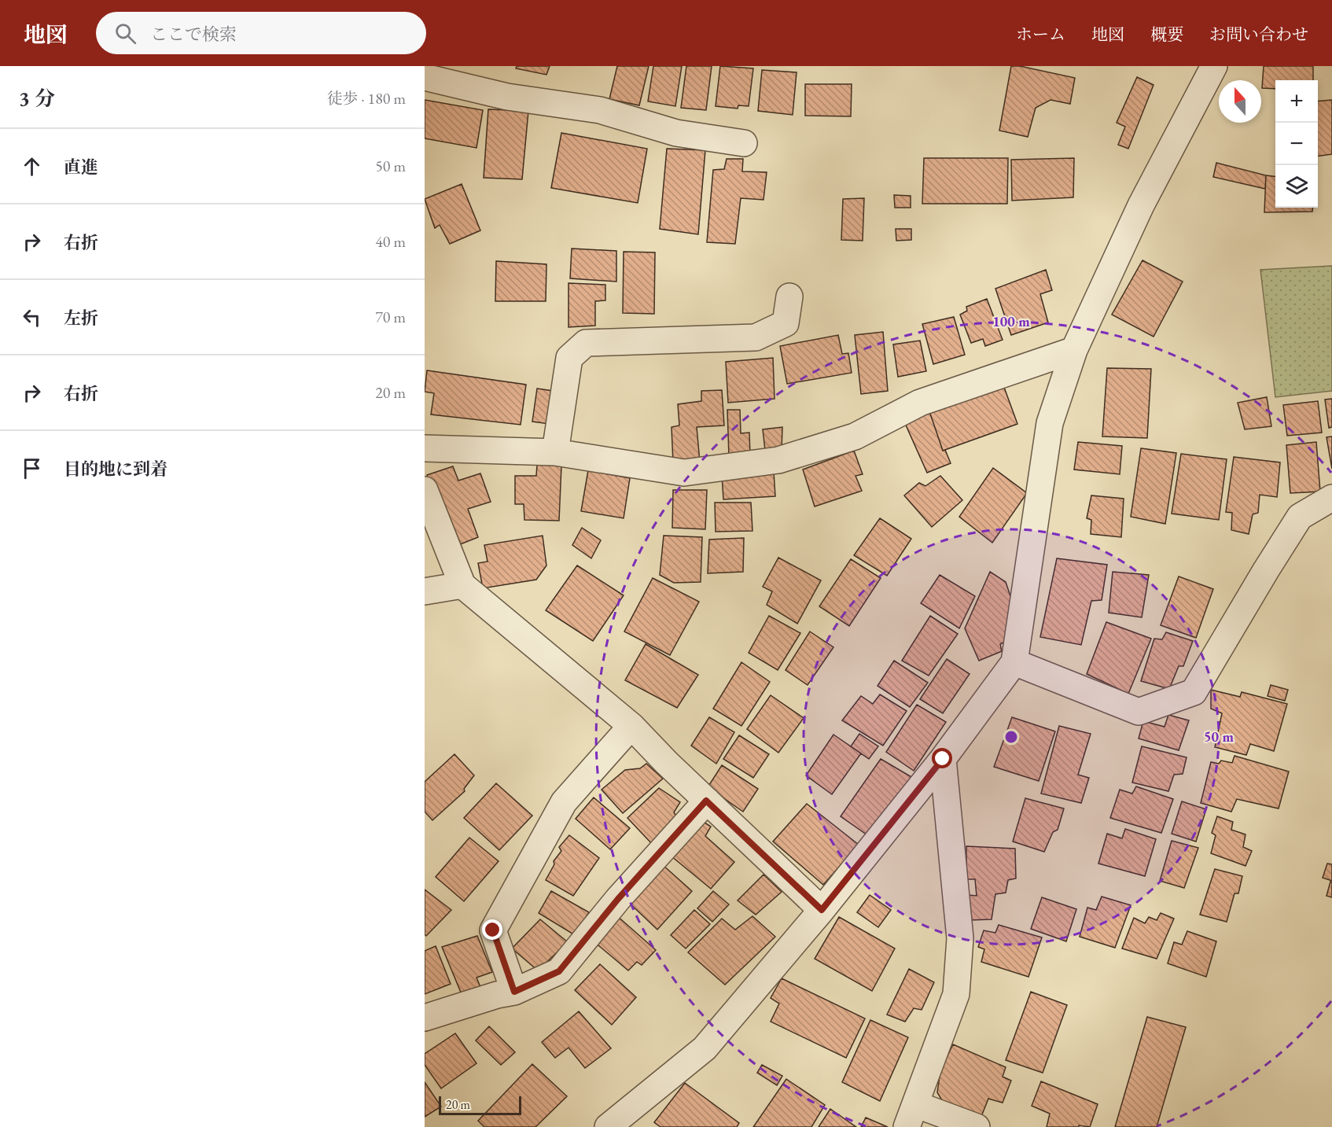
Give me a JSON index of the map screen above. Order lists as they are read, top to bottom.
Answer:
{
  "scale_bar": "20 m",
  "north": "top",
  "page": {
    "header": "地図",
    "search": "ここで検索",
    "nav": [
      "ホーム",
      "地図",
      "概要",
      "お問い合わせ"
    ],
    "heading": ["3 分", "徒歩 · 180 m"],
    "map_buttons": ["+", "−"],
    "list": [
      ["直進", "50 m"],
      ["右折", "40 m"],
      ["左折", "70 m"],
      ["右折", "20 m"],
      "目的地に到着"
    ],
    "scale": "20 m"
  },
  "rings": ["100 m", "50 m"]
}
